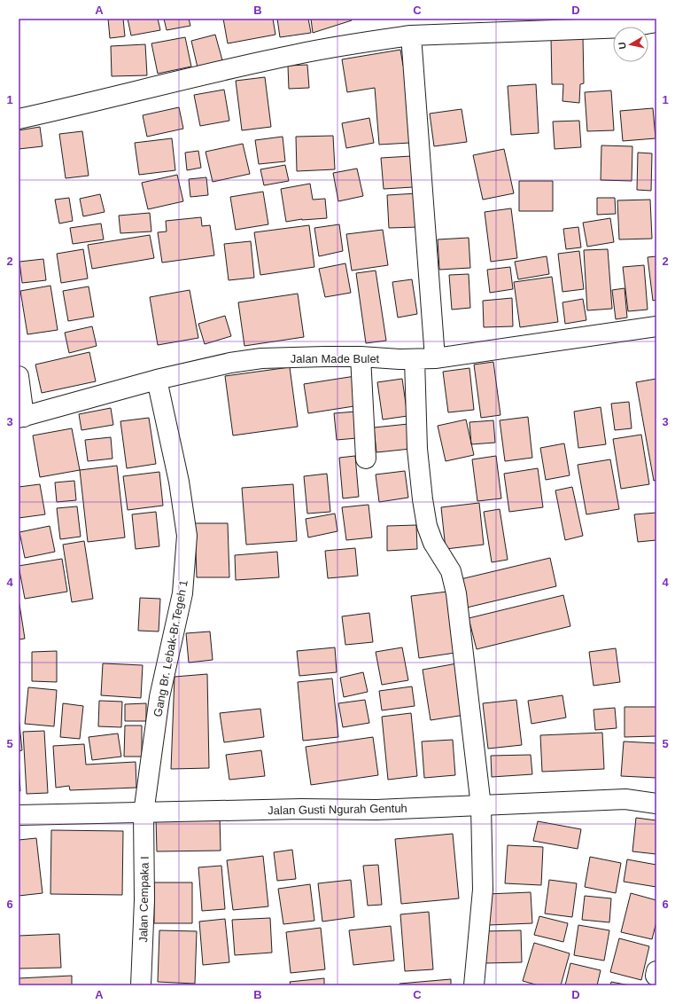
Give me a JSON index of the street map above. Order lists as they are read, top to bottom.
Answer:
{
  "streets": {
    "street": [
      "Jalan Made Bulet",
      "Gang Br. Lebak-Br.Tegeh 1",
      "Jalan Gusti Ngurah Gentuh",
      "Jalan Cempaka I"
    ]
  },
  "crossings": [
    ["Jalan Made Bulet", "Gang Br. Lebak-Br.Tegeh 1"],
    ["Gang Br. Lebak-Br.Tegeh 1", "Jalan Gusti Ngurah Gentuh"],
    ["Gang Br. Lebak-Br.Tegeh 1", "Jalan Cempaka I"],
    ["Jalan Gusti Ngurah Gentuh", "Jalan Cempaka I"]
  ],
  "north": "left",
  "grid": {
    "columns": [
      "A",
      "B",
      "C",
      "D"
    ],
    "rows": [
      "1",
      "2",
      "3",
      "4",
      "5",
      "6"
    ]
  }
}
